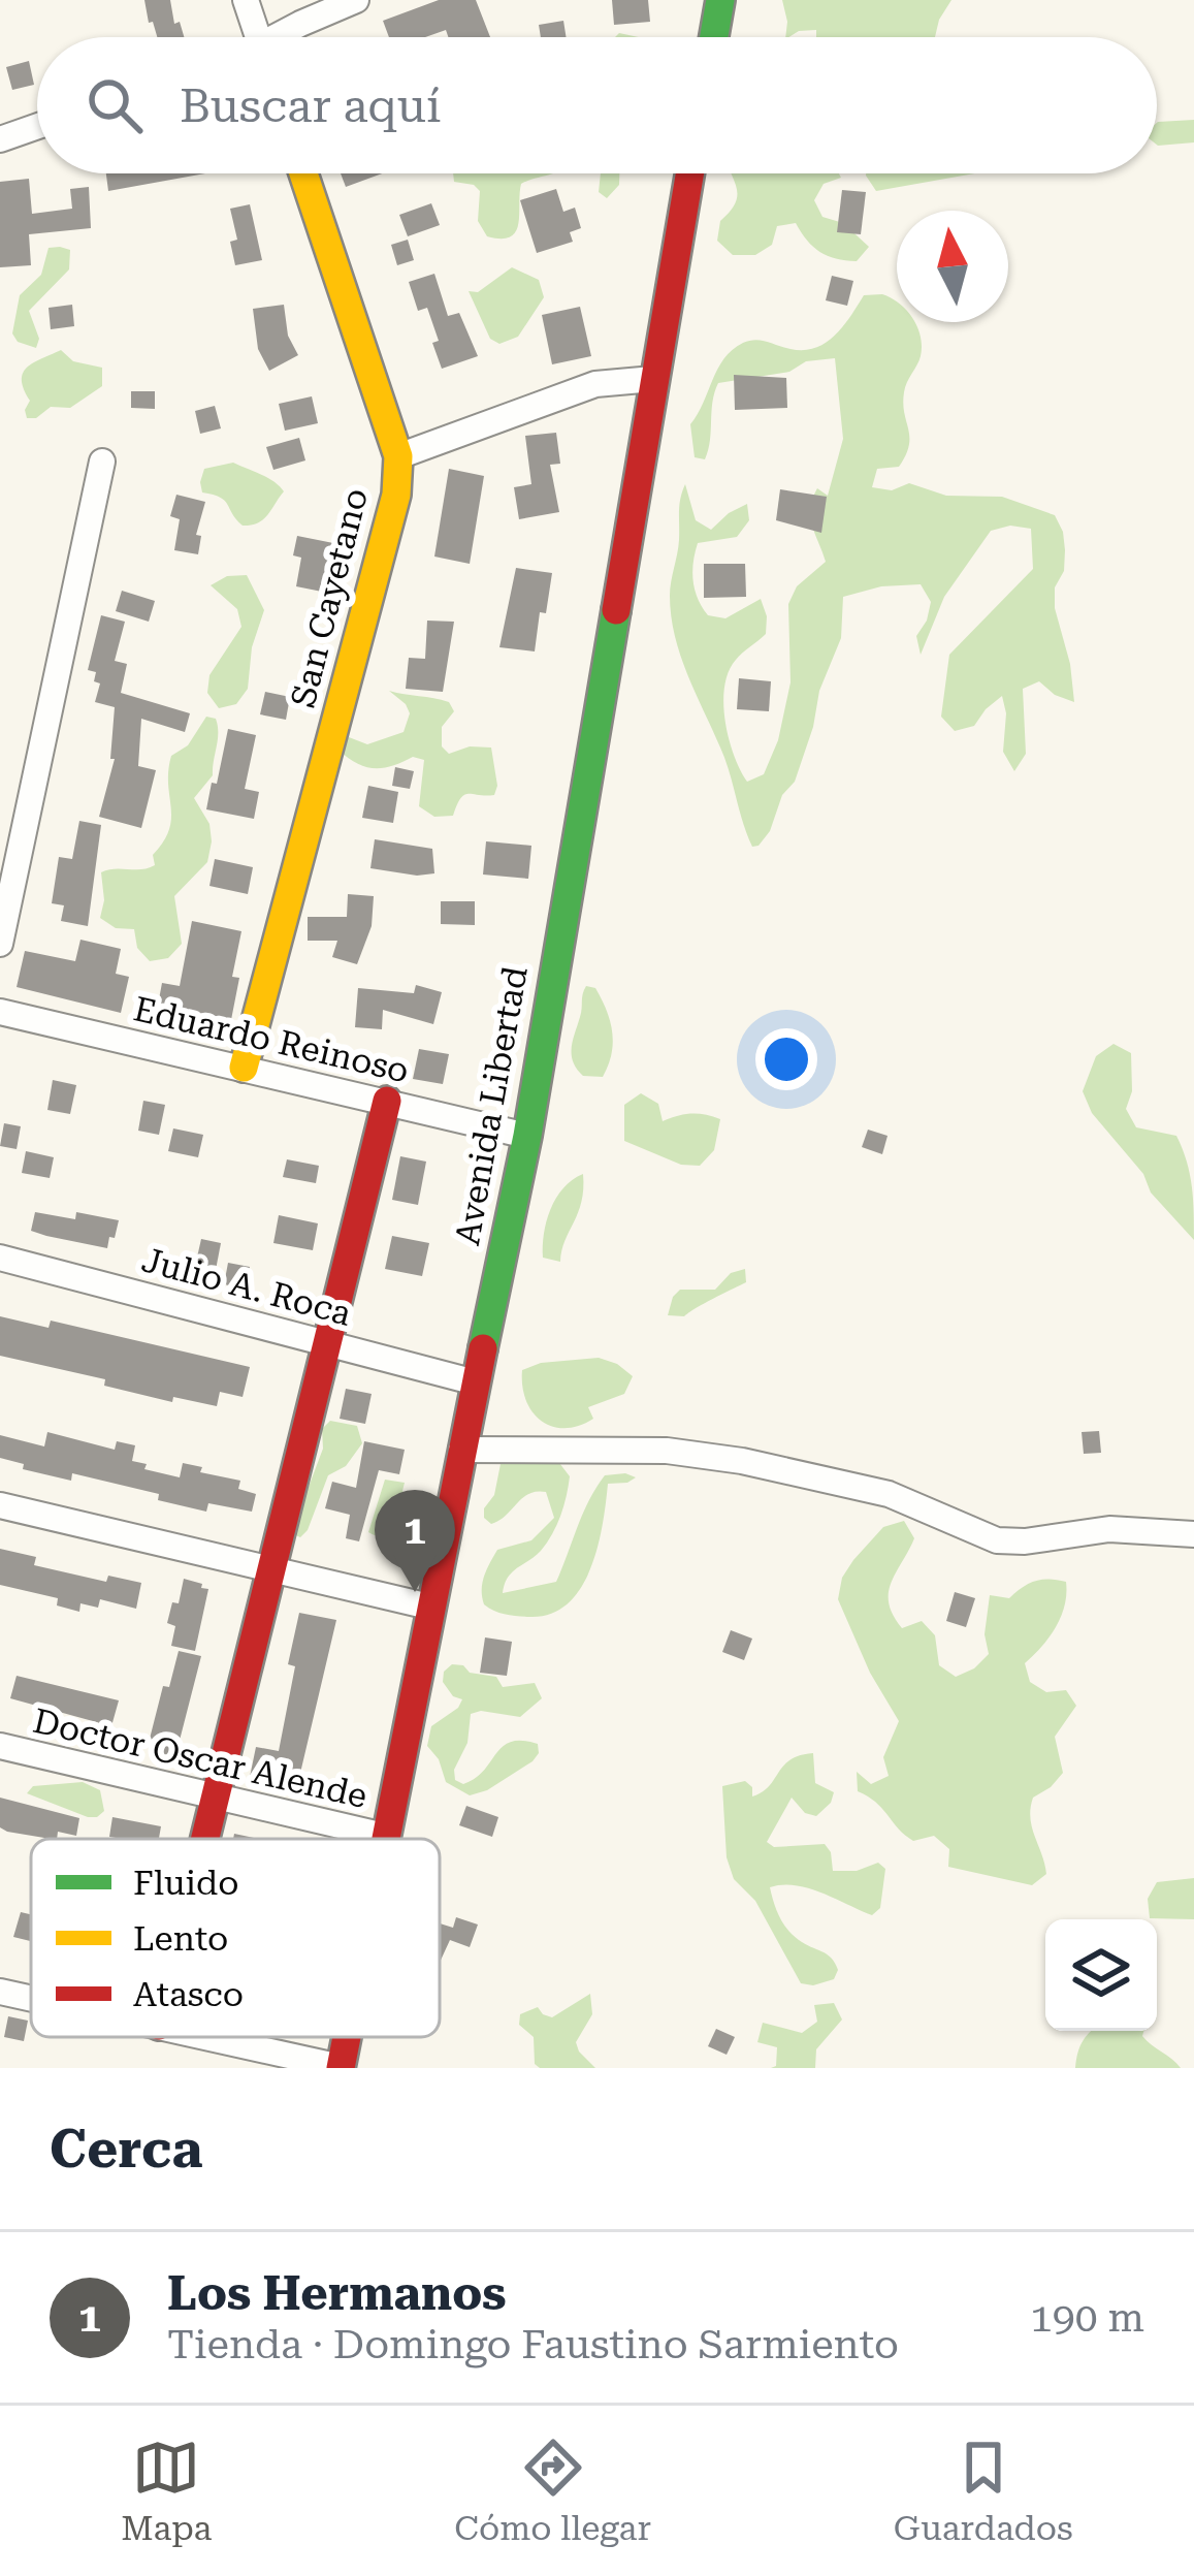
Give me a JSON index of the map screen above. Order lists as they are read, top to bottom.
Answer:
{
  "streets": {
    "main road": ["San Cayetano", "Avenida Libertad"],
    "street": ["Eduardo Reinoso", "Julio A. Roca", "Doctor Oscar Alende"]
  },
  "crossings": [
    ["San Cayetano", "Eduardo Reinoso"],
    ["Eduardo Reinoso", "Avenida Libertad"],
    ["Avenida Libertad", "Julio A. Roca"],
    ["Avenida Libertad", "Doctor Oscar Alende"]
  ],
  "legend": ["Fluido", "Lento", "Atasco"],
  "north": "top",
  "page": {
    "search": "Buscar aquí",
    "pins": "1",
    "heading": "Cerca",
    "list": [
      {
        "mark": "1",
        "name": "Los Hermanos",
        "note": "Tienda · Domingo Faustino Sarmiento",
        "value": "190 m"
      }
    ],
    "nav": ["Mapa", "Cómo llegar", "Guardados"]
  }
}
